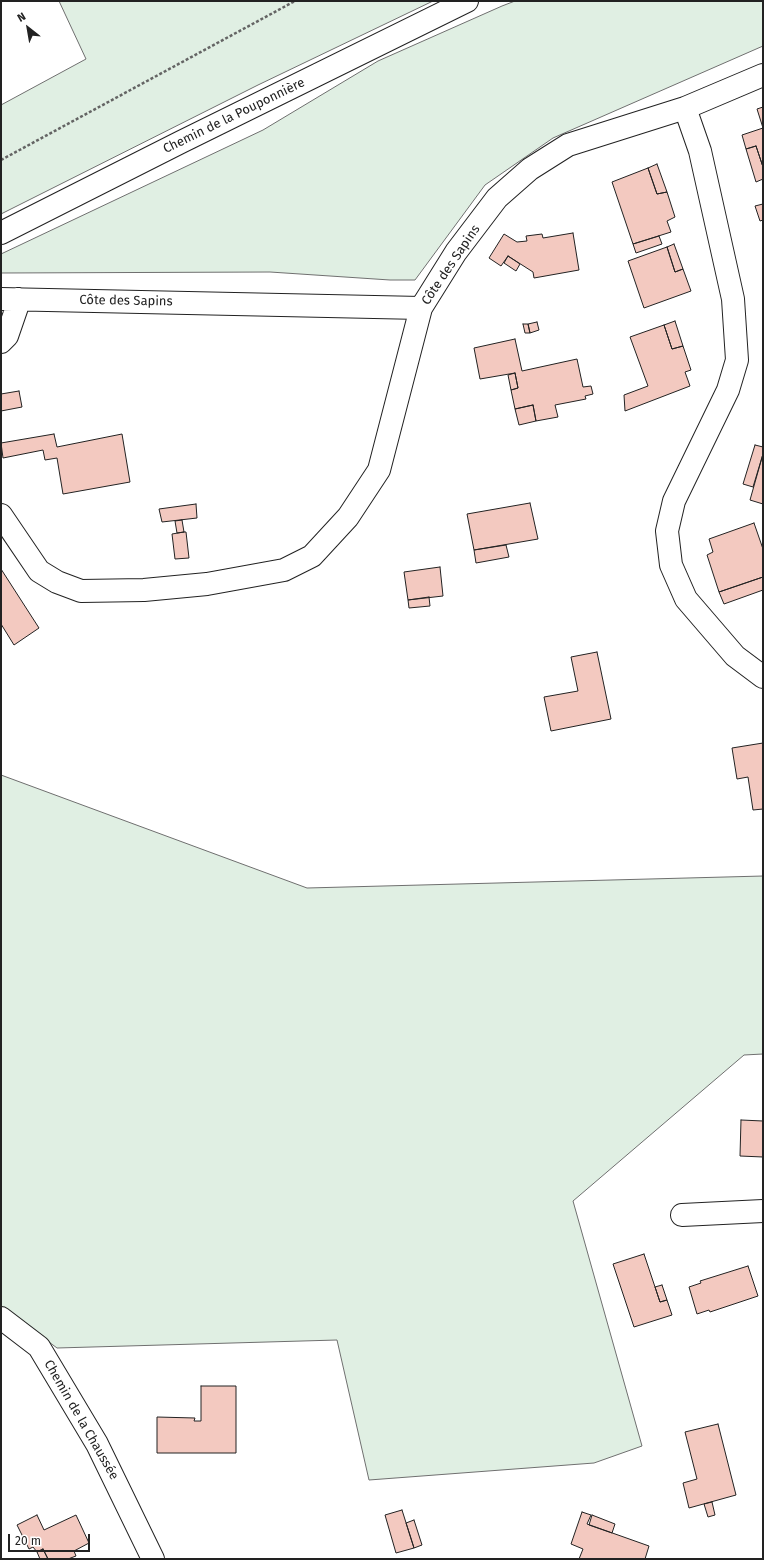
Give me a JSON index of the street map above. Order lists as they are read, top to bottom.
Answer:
{
  "streets": {
    "street": ["Chemin de la Pouponnière", "Côte des Sapins", "Chemin de la Chaussée"]
  },
  "scale_bar": "20 m",
  "north": "top left"
}
